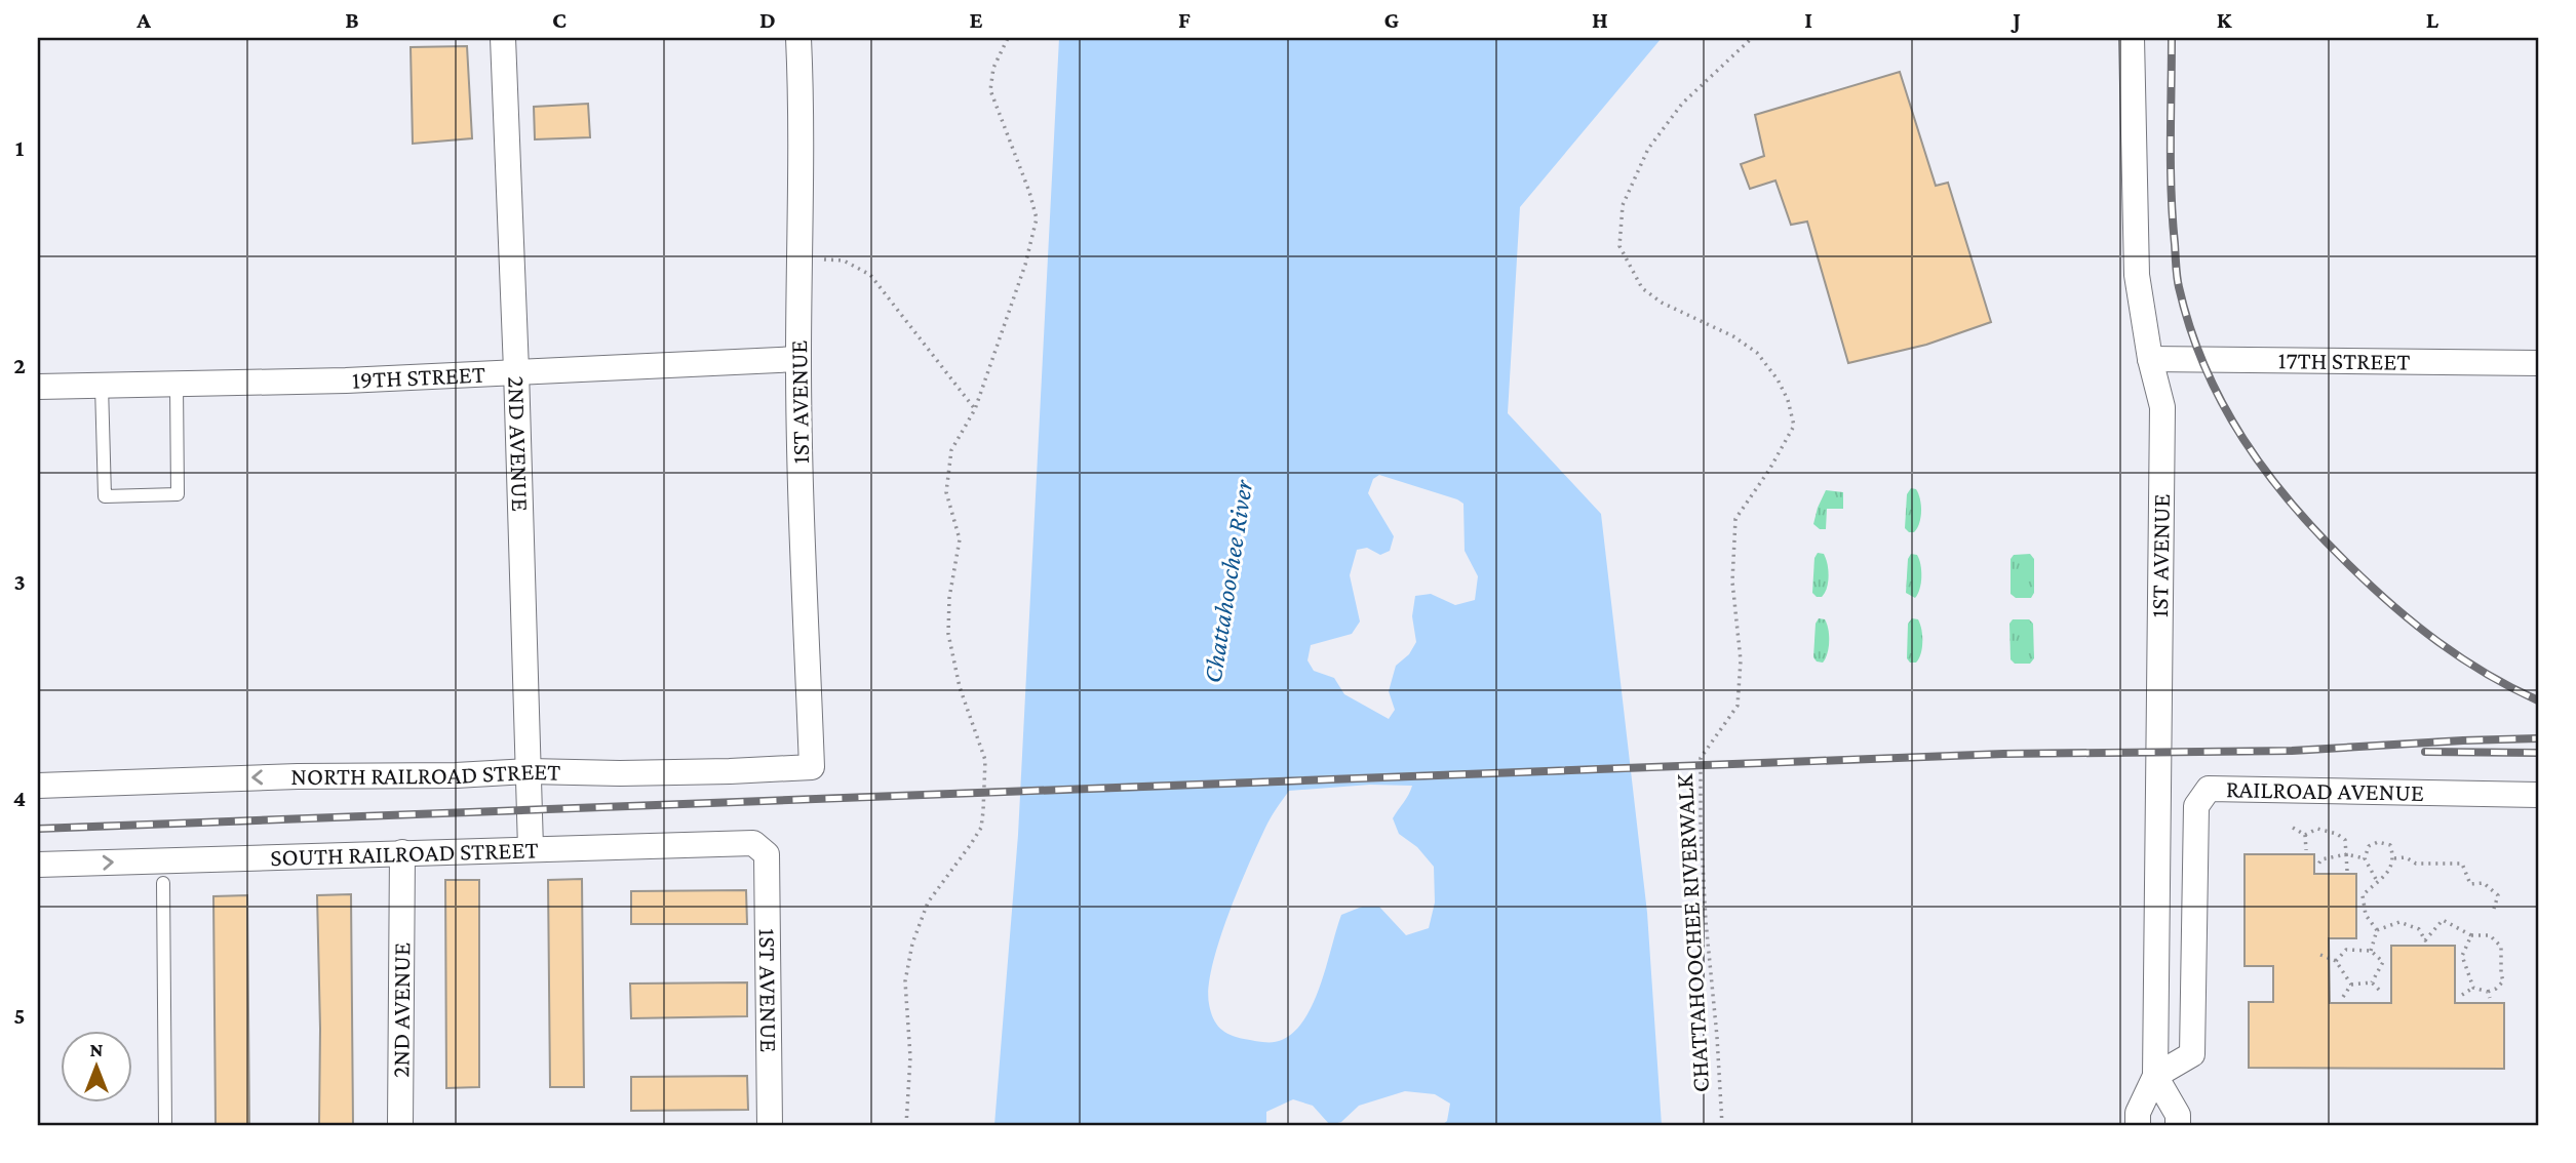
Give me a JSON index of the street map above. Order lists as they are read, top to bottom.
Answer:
{
  "streets": {
    "street": [
      "17TH STREET",
      "19TH STREET",
      "1ST AVENUE",
      "2ND AVENUE",
      "NORTH RAILROAD STREET",
      "RAILROAD AVENUE",
      "SOUTH RAILROAD STREET"
    ],
    "path": ["CHATTAHOOCHEE RIVERWALK"]
  },
  "crossings": [
    ["17TH STREET", "1ST AVENUE"],
    ["19TH STREET", "1ST AVENUE"],
    ["19TH STREET", "2ND AVENUE"],
    ["1ST AVENUE", "NORTH RAILROAD STREET"],
    ["1ST AVENUE", "RAILROAD AVENUE"],
    ["1ST AVENUE", "SOUTH RAILROAD STREET"],
    ["2ND AVENUE", "NORTH RAILROAD STREET"],
    ["2ND AVENUE", "SOUTH RAILROAD STREET"]
  ],
  "one_way": ["NORTH RAILROAD STREET", "SOUTH RAILROAD STREET"],
  "water": ["Chattahoochee River"],
  "north": "top",
  "grid": {
    "columns": [
      "A",
      "B",
      "C",
      "D",
      "E",
      "F",
      "G",
      "H",
      "I",
      "J",
      "K",
      "L"
    ],
    "rows": [
      "1",
      "2",
      "3",
      "4",
      "5"
    ]
  }
}
